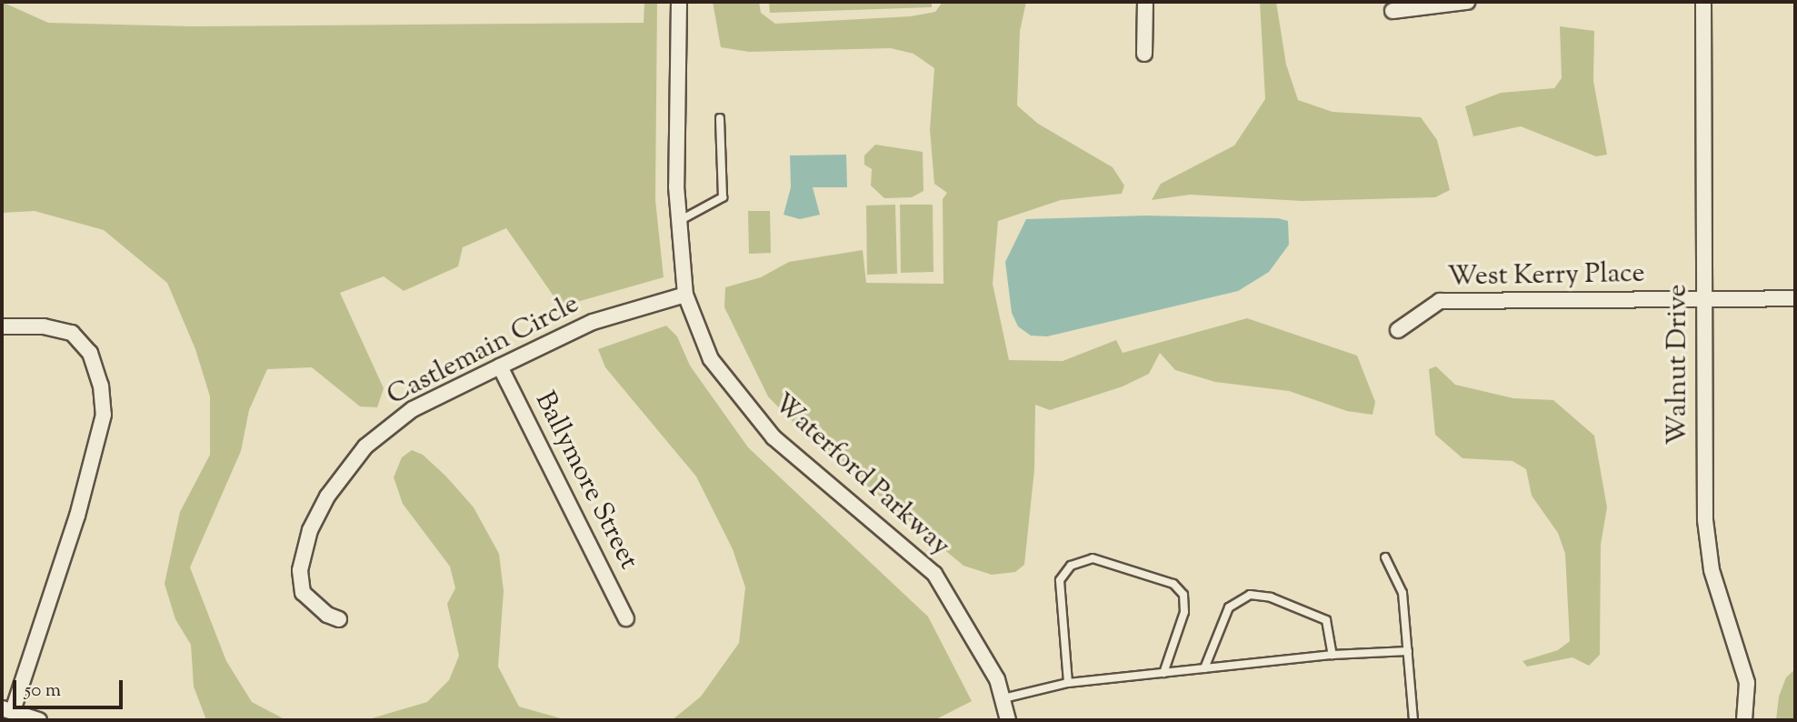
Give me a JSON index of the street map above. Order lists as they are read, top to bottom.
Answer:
{
  "streets": {
    "street": [
      "West Kerry Place",
      "Castlemain Circle",
      "Walnut Drive",
      "Waterford Parkway",
      "Ballymore Street"
    ]
  },
  "crossings": [
    ["West Kerry Place", "Walnut Drive"],
    ["Castlemain Circle", "Waterford Parkway"],
    ["Castlemain Circle", "Ballymore Street"]
  ],
  "scale_bar": "50 m"
}
